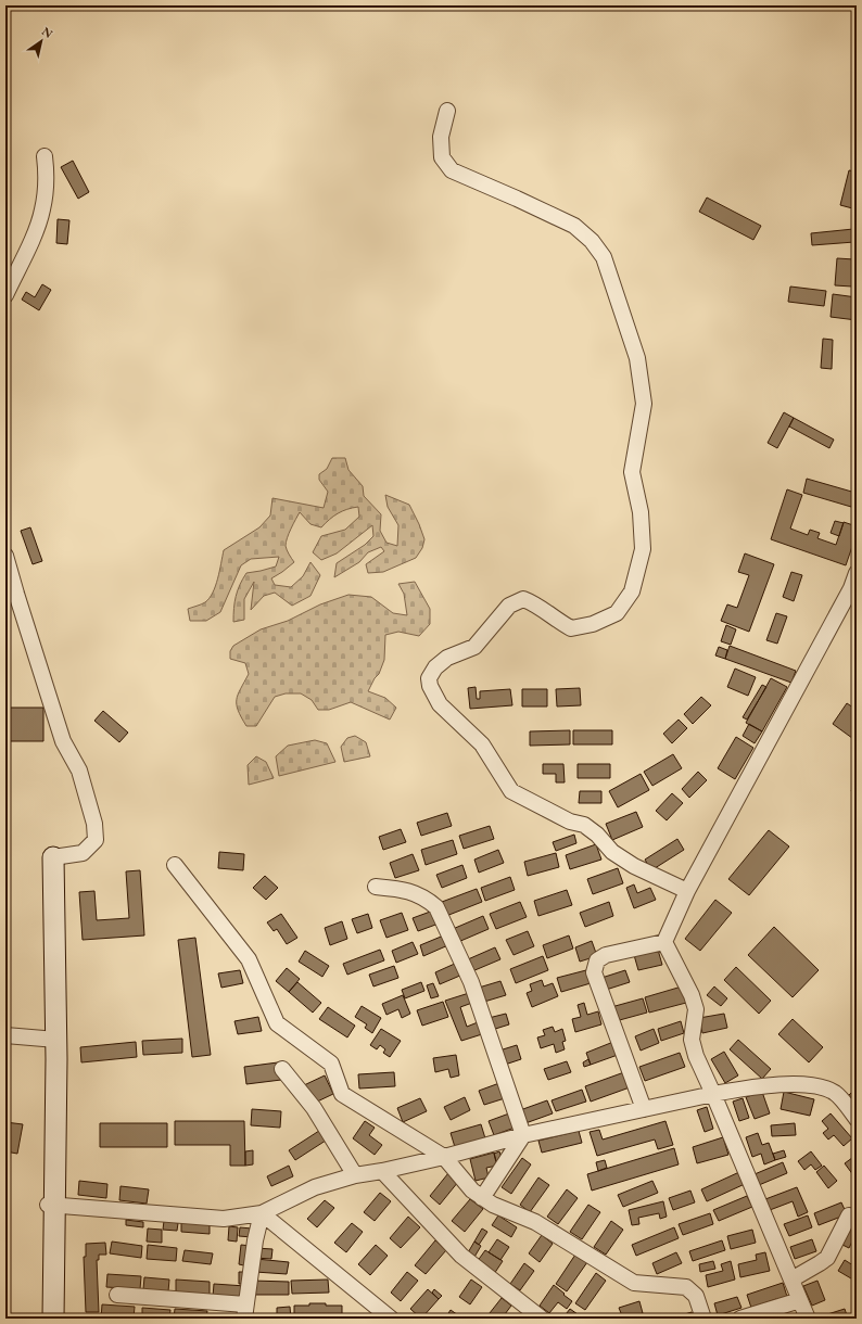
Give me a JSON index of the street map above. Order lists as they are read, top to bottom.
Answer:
{
  "north": "top right"
}
